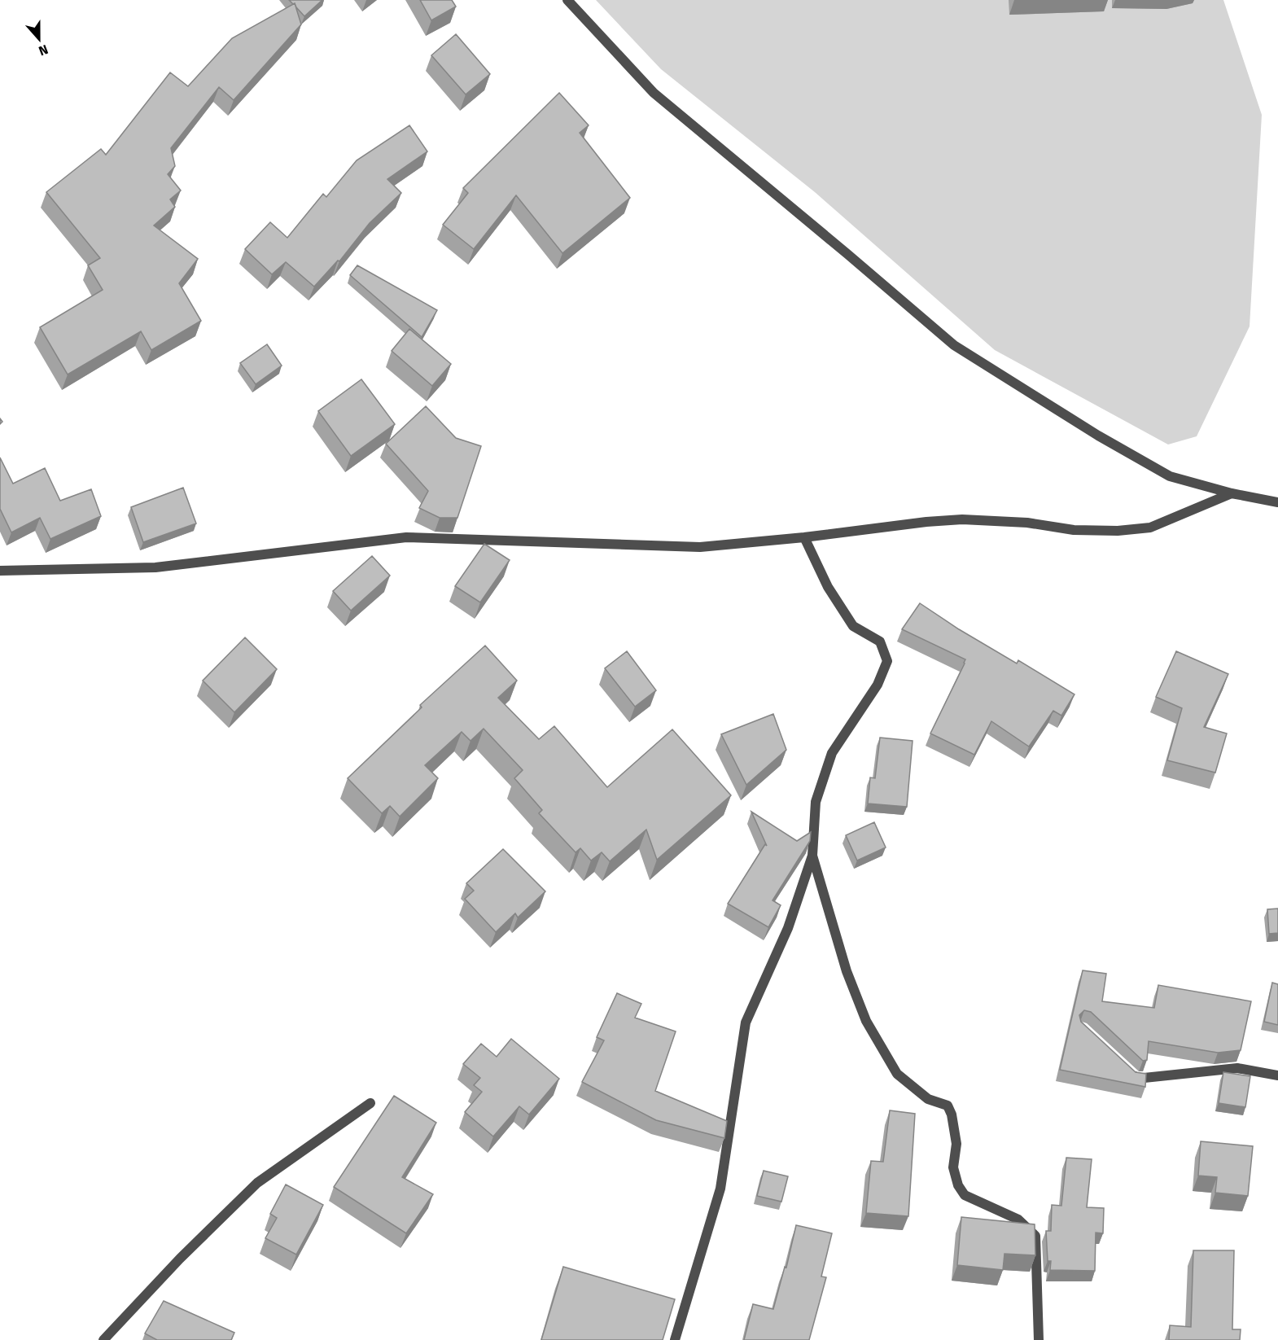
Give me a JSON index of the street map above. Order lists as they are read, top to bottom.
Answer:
{
  "north": "bottom"
}
